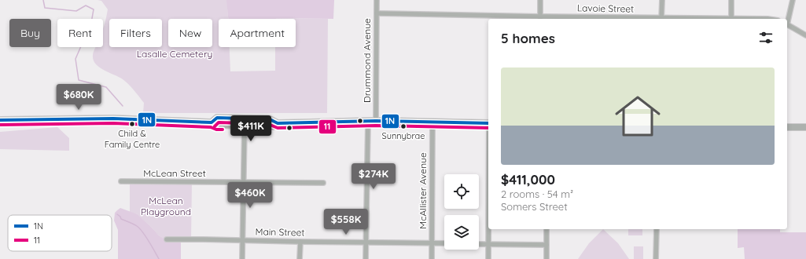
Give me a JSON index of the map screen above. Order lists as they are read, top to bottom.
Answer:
{
  "streets": {
    "street": [
      "Lavoie Street",
      "Drummond Avenue",
      "McLean Street",
      "McAllister Avenue",
      "Main Street"
    ]
  },
  "crossings": [
    ["Lavoie Street", "Drummond Avenue"],
    ["McAllister Avenue", "Main Street"]
  ],
  "parks": ["Lasalle Cemetery", "McLean Playground"],
  "places": ["Child & Family Centre", "Sunnybrae"],
  "lines": ["transit line 1N", "transit line 11"],
  "legend": ["1N", "11"],
  "page": {
    "chip": [
      "Buy",
      "Rent",
      "Filters",
      "New",
      "Apartment"
    ],
    "heading": "5 homes",
    "list": [
      {
        "name": "$411,000",
        "note": "2 rooms · 54 m² · Somers Street"
      }
    ],
    "price": [
      "$680K",
      "$411K",
      "$274K",
      "$460K",
      "$558K"
    ]
  }
}
